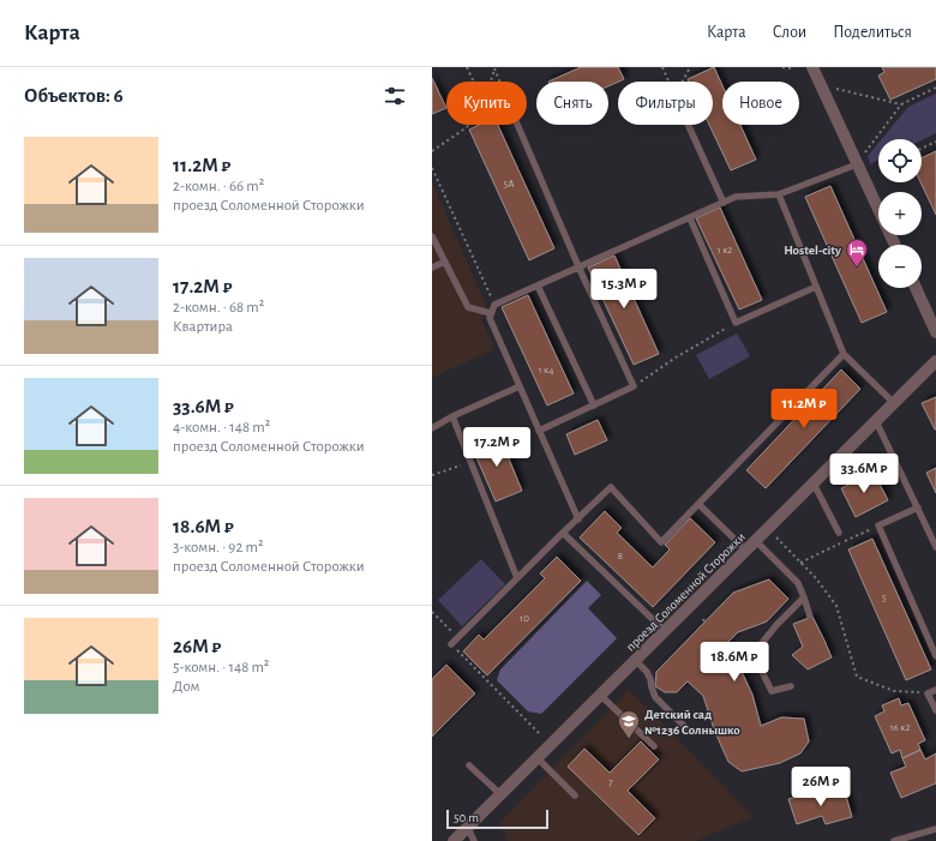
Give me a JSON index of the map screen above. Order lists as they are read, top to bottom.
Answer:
{
  "streets": {
    "street": ["проезд Соломенной Сторожки"]
  },
  "places": {
    "hotel": ["Hostel-city"],
    "school or university": ["Детский сад №1236 Солнышко"]
  },
  "house_numbers": [
    "5А",
    "1 к2",
    "1 к4",
    "8",
    "5",
    "10",
    "16 к2",
    "7"
  ],
  "scale_bar": "50 m",
  "page": {
    "header": "Карта",
    "nav": ["Карта", "Слои", "Поделиться"],
    "heading": "Объектов: 6",
    "chip": [
      "Купить",
      "Снять",
      "Фильтры",
      "Новое"
    ],
    "list": [
      {
        "name": "11.2M ₽",
        "note": "2-комн. · 66 m² · проезд Соломенной Сторожки"
      },
      {
        "name": "17.2M ₽",
        "note": "2-комн. · 68 m² · Квартира"
      },
      {
        "name": "33.6M ₽",
        "note": "4-комн. · 148 m² · проезд Соломенной Сторожки"
      },
      {
        "name": "18.6M ₽",
        "note": "3-комн. · 92 m² · проезд Соломенной Сторожки"
      },
      {
        "name": "26M ₽",
        "note": "5-комн. · 148 m² · Дом"
      }
    ],
    "map_buttons": ["+", "−"],
    "price": [
      "15.3M ₽",
      "11.2M ₽",
      "17.2M ₽",
      "33.6M ₽",
      "18.6M ₽",
      "26M ₽"
    ],
    "scale": "50 m"
  }
}
